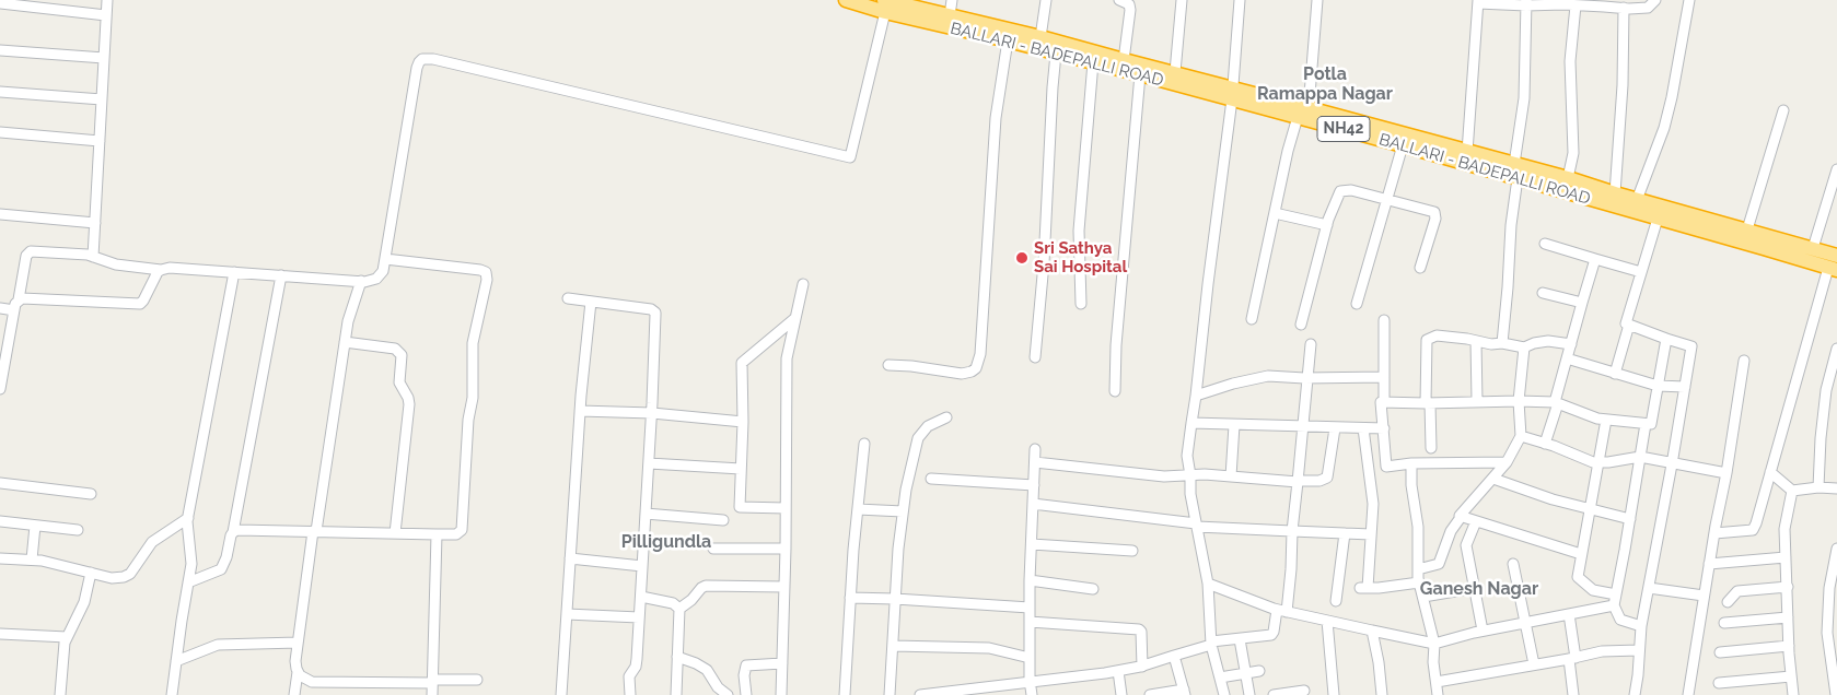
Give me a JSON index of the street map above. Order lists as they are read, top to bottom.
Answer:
{
  "streets": {
    "highway": ["BALLARI - BADEPALLI ROAD", "NH42"]
  },
  "districts": ["Potla Ramappa Nagar", "Pilligundla", "Ganesh Nagar"],
  "places": ["Sri Sathya Sai Hospital"]
}
